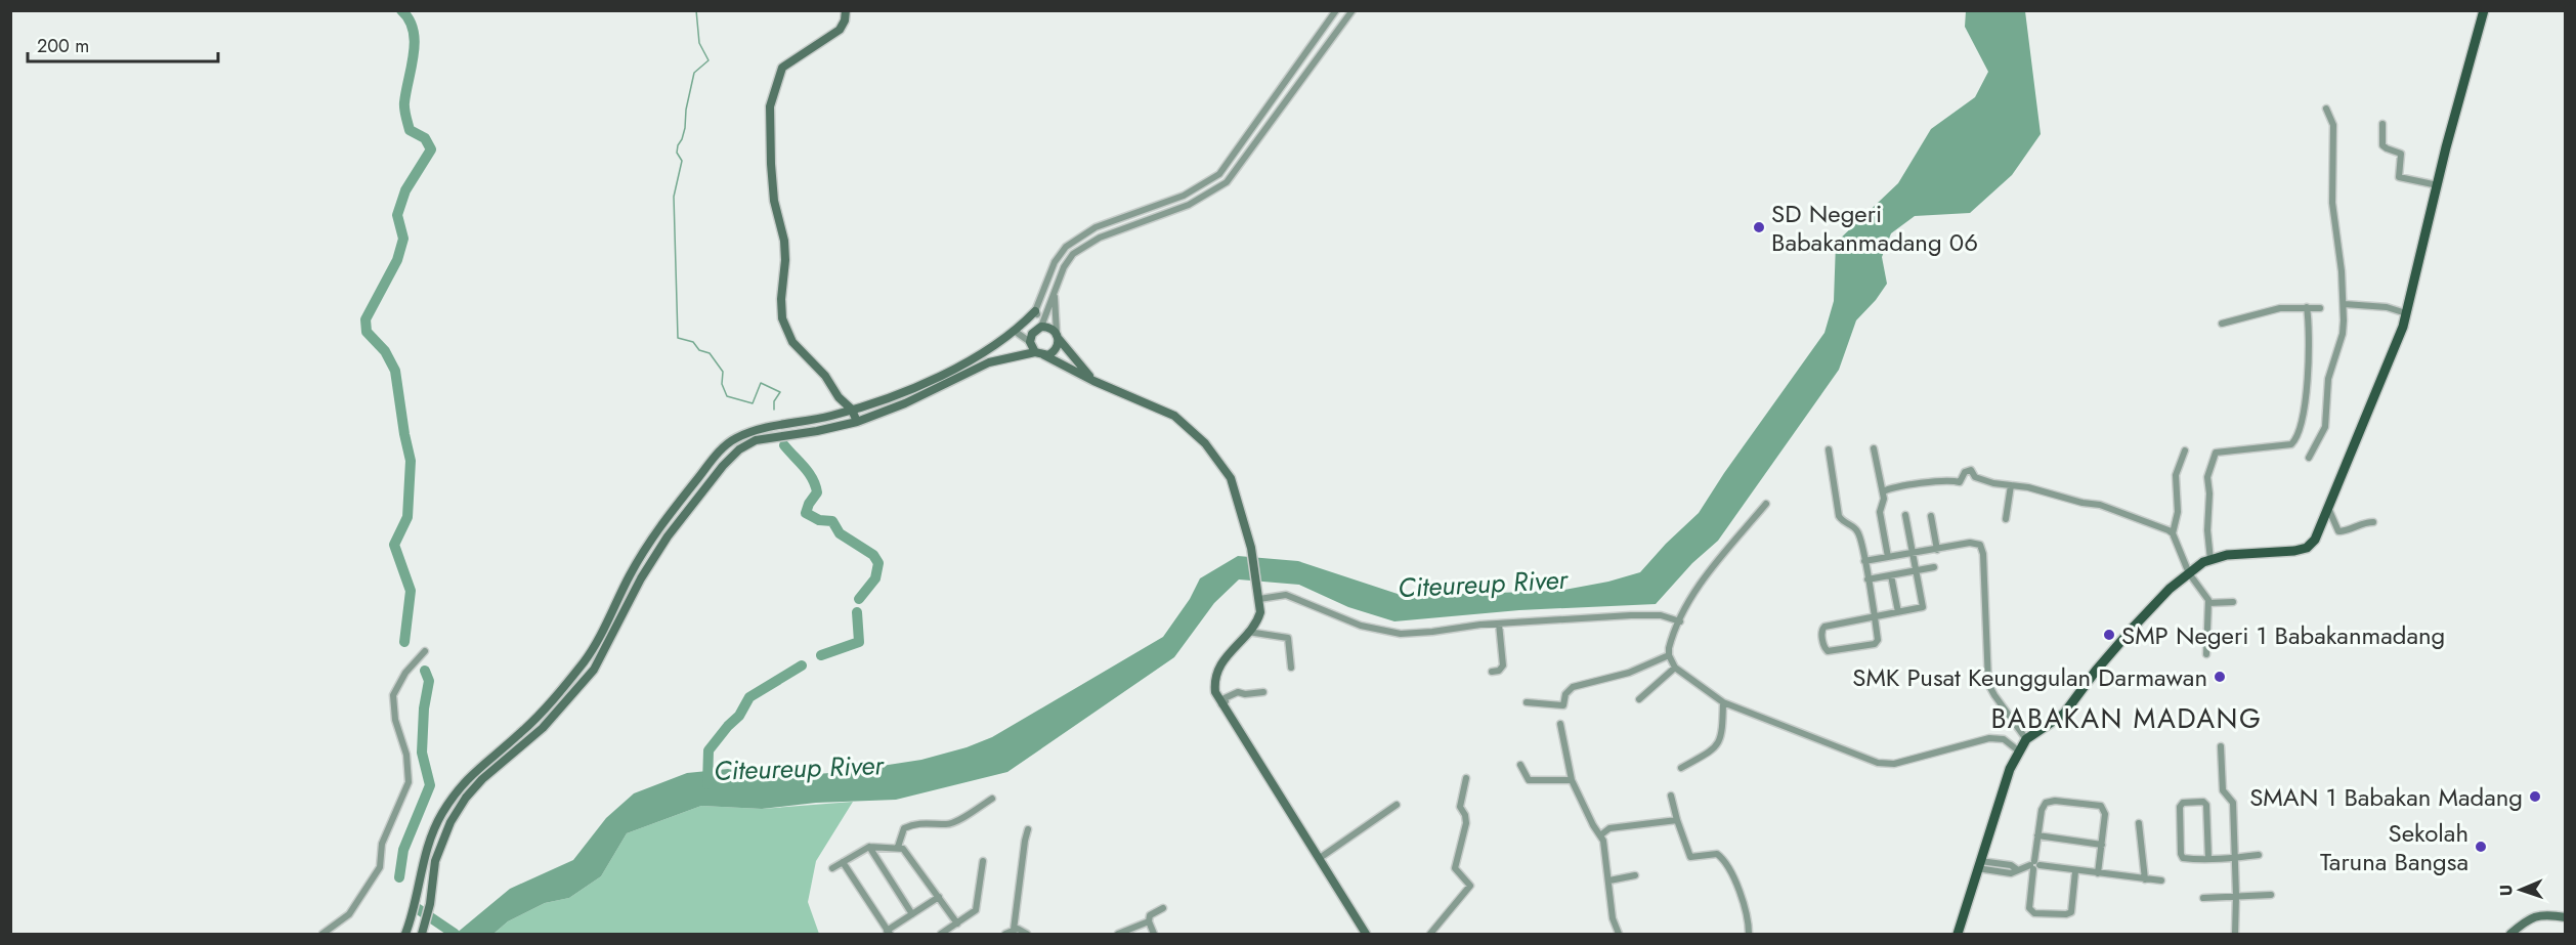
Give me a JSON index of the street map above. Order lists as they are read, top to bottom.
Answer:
{
  "districts": ["BABAKAN MADANG"],
  "water": ["Citeureup River"],
  "places": [
    "SD Negeri Babakanmadang 06",
    "SMP Negeri 1 Babakanmadang",
    "SMK Pusat Keunggulan Darmawan",
    "SMAN 1 Babakan Madang",
    "Sekolah Taruna Bangsa"
  ],
  "scale_bar": "200 m",
  "north": "left"
}
